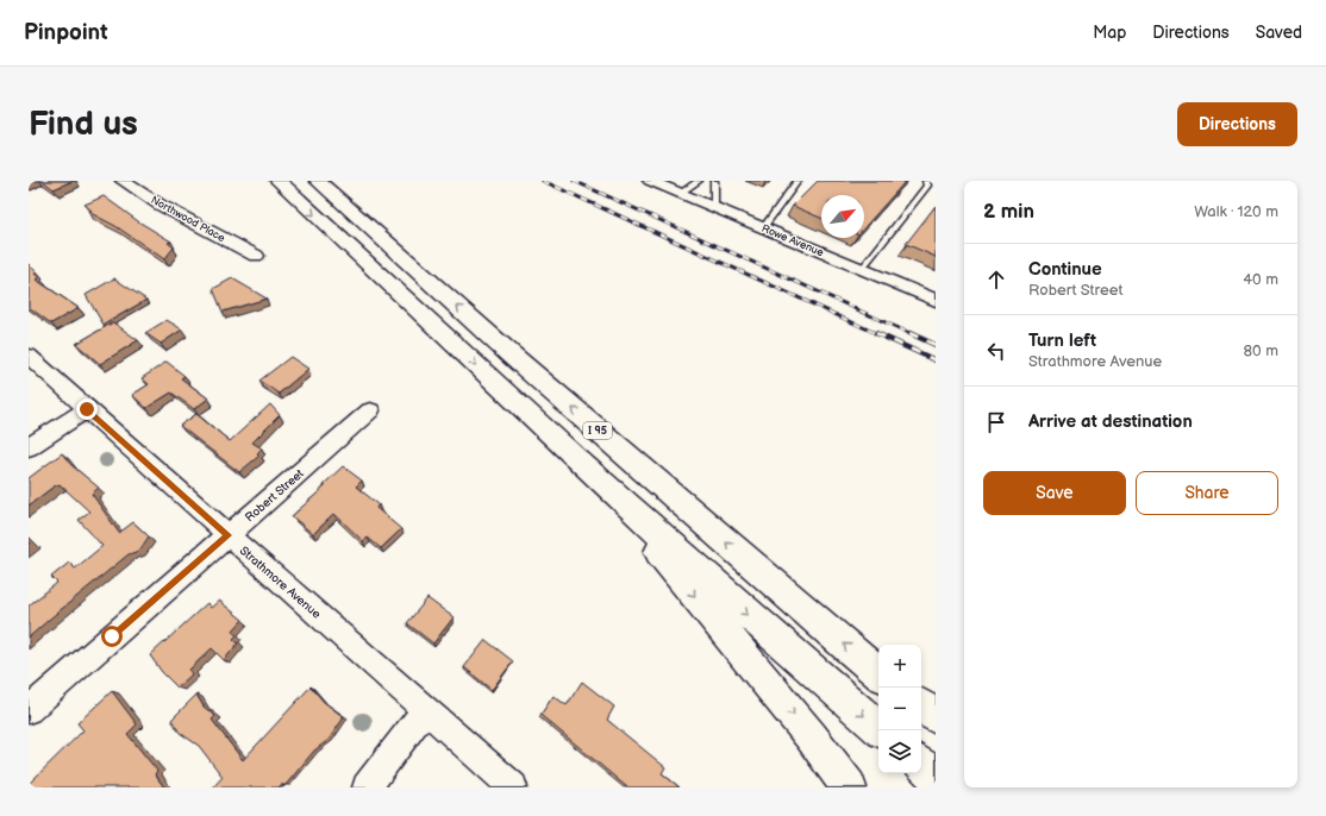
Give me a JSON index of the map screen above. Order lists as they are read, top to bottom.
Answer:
{
  "streets": {
    "highway": ["I 95"],
    "street": [
      "Northwood Place",
      "Rowe Avenue",
      "Robert Street",
      "Strathmore Avenue"
    ]
  },
  "crossings": [
    ["Robert Street", "Strathmore Avenue"]
  ],
  "north": "top right",
  "page": {
    "header": "Pinpoint",
    "nav": ["Map", "Directions", "Saved"],
    "buttons": [
      "Directions",
      ["Save", "Share"]
    ],
    "title": "Find us",
    "heading": ["2 min", "Walk · 120 m"],
    "list": [
      ["Continue", "Robert Street", "40 m"],
      ["Turn left", "Strathmore Avenue", "80 m"],
      "Arrive at destination"
    ],
    "map_buttons": ["+", "−"]
  }
}
